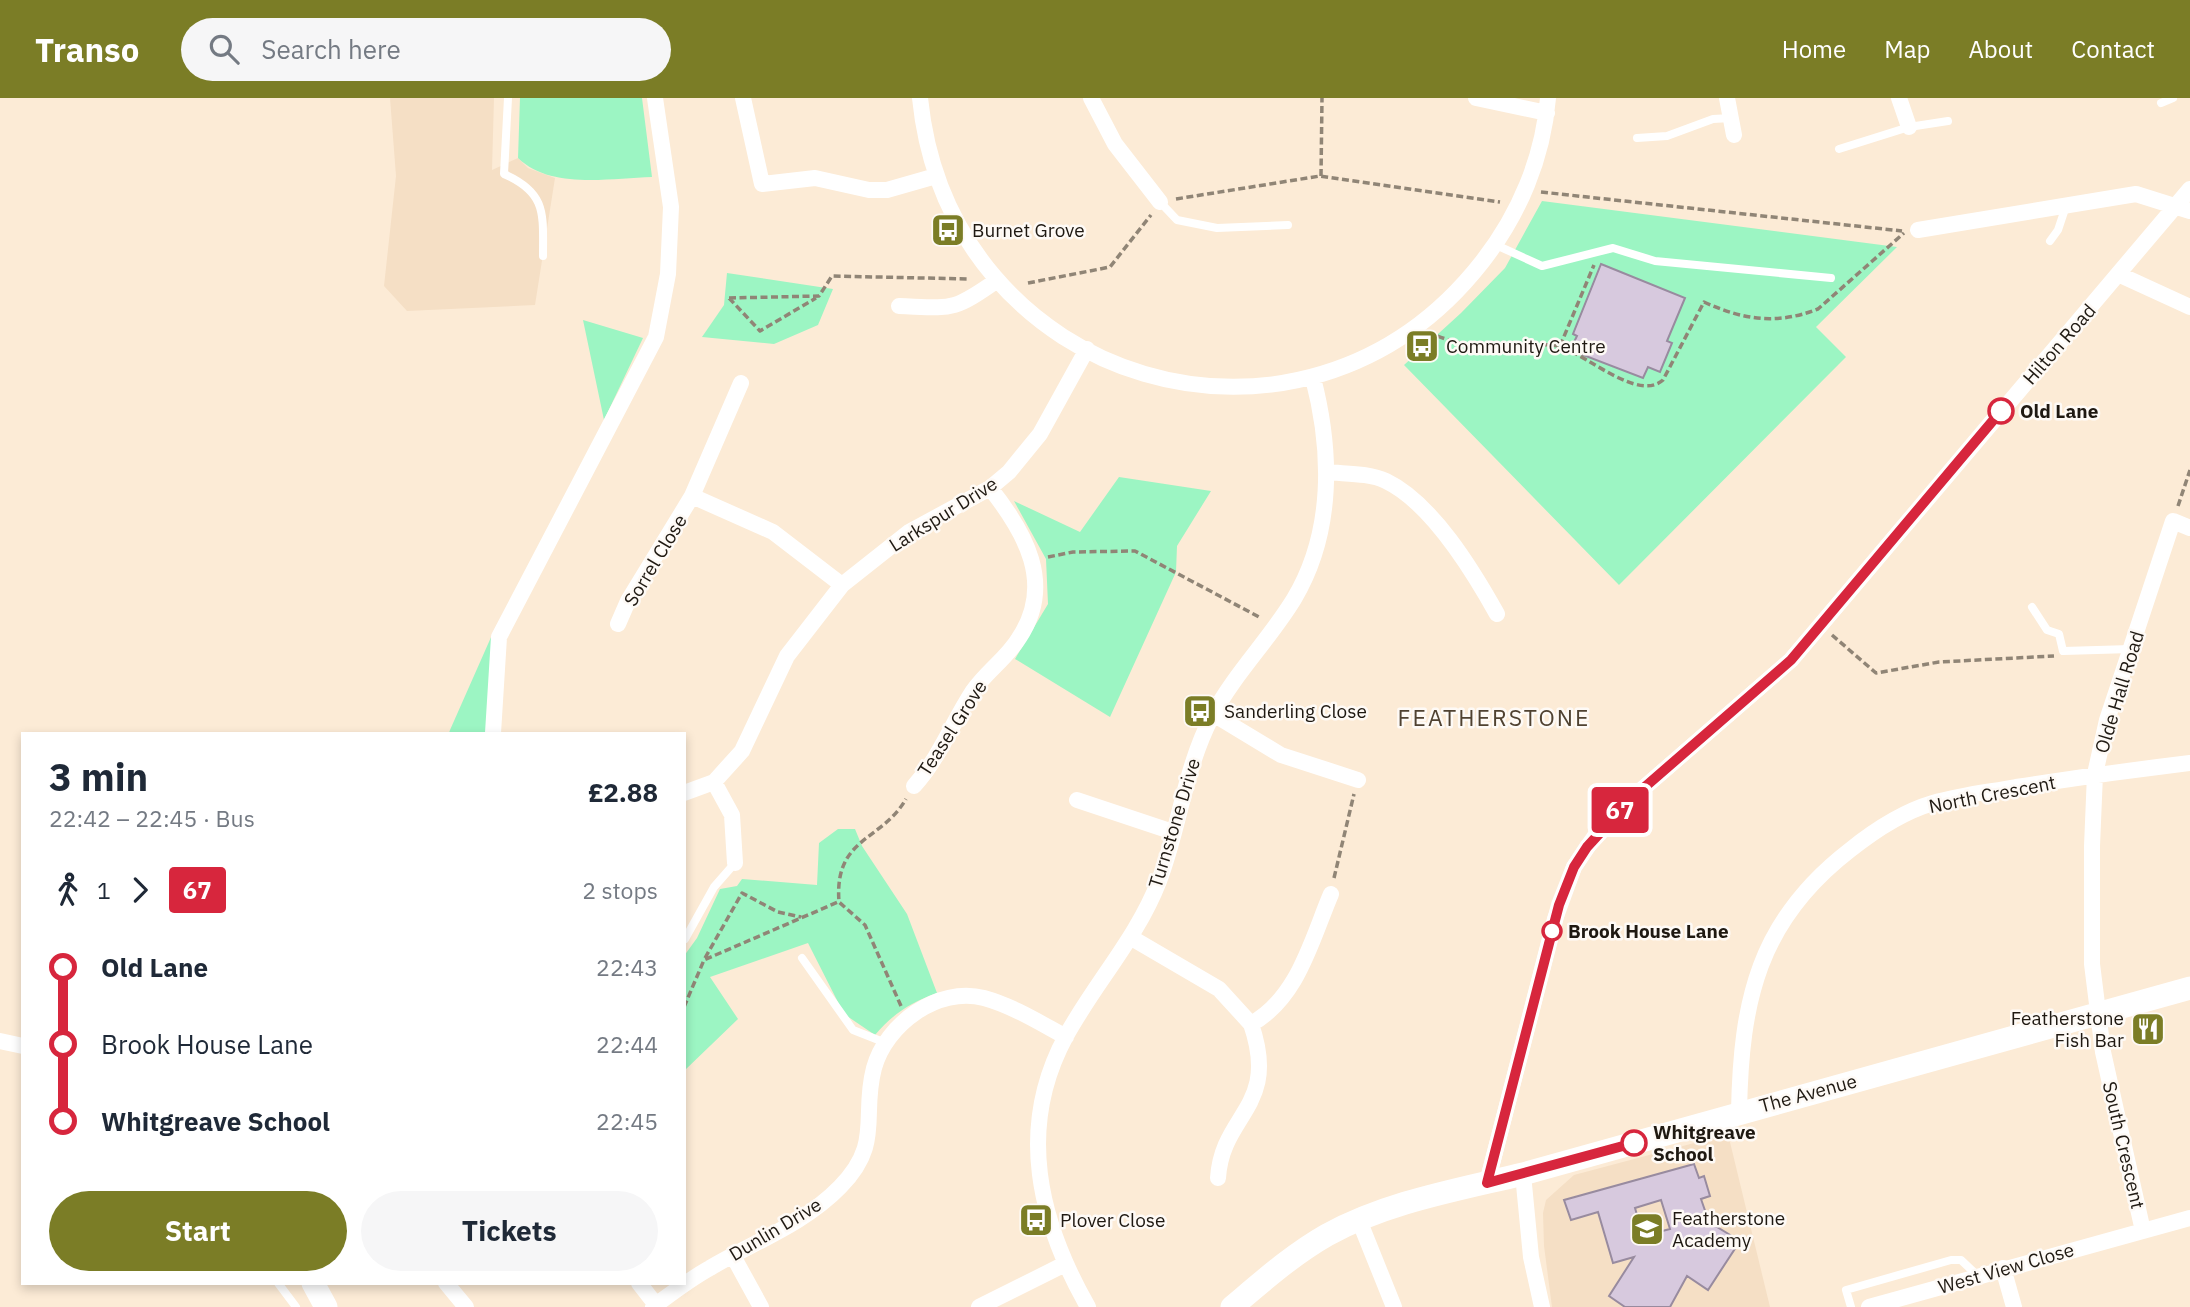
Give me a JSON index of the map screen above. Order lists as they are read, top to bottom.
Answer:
{
  "streets": {
    "street": [
      "Hilton Road",
      "Larkspur Drive",
      "Sorrel Close",
      "Olde Hall Road",
      "Teasel Grove",
      "North Crescent",
      "Turnstone Drive",
      "The Avenue",
      "South Crescent",
      "Dunlin Drive",
      "West View Close"
    ]
  },
  "crossings": [
    ["Hilton Road", "The Avenue"],
    ["Larkspur Drive", "Sorrel Close"],
    ["Larkspur Drive", "Teasel Grove"],
    ["Olde Hall Road", "North Crescent"],
    ["Olde Hall Road", "The Avenue"],
    ["Olde Hall Road", "South Crescent"],
    ["North Crescent", "The Avenue"],
    ["Turnstone Drive", "Dunlin Drive"],
    ["The Avenue", "South Crescent"],
    ["South Crescent", "West View Close"]
  ],
  "districts": ["FEATHERSTONE"],
  "places": {
    "bus stop": [
      "Burnet Grove",
      "Community Centre",
      "Sanderling Close",
      "Plover Close"
    ],
    "other": ["Old Lane", "Brook House Lane", "Whitgreave School"],
    "restaurant": ["Featherstone Fish Bar"],
    "school or university": ["Featherstone Academy"]
  },
  "lines": ["bus line 67"],
  "page": {
    "header": "Transo",
    "search": "Search here",
    "nav": [
      "Home",
      "Map",
      "About",
      "Contact"
    ],
    "on_map": "67",
    "heading": ["3 min", "22:42 – 22:45 · Bus", "£2.88"],
    "legs": ["1", "67", "2 stops"],
    "list": [
      {
        "name": "Old Lane",
        "value": "22:43"
      },
      {
        "name": "Brook House Lane",
        "value": "22:44"
      },
      {
        "name": "Whitgreave School",
        "value": "22:45"
      }
    ],
    "buttons": ["Start", "Tickets"]
  }
}
